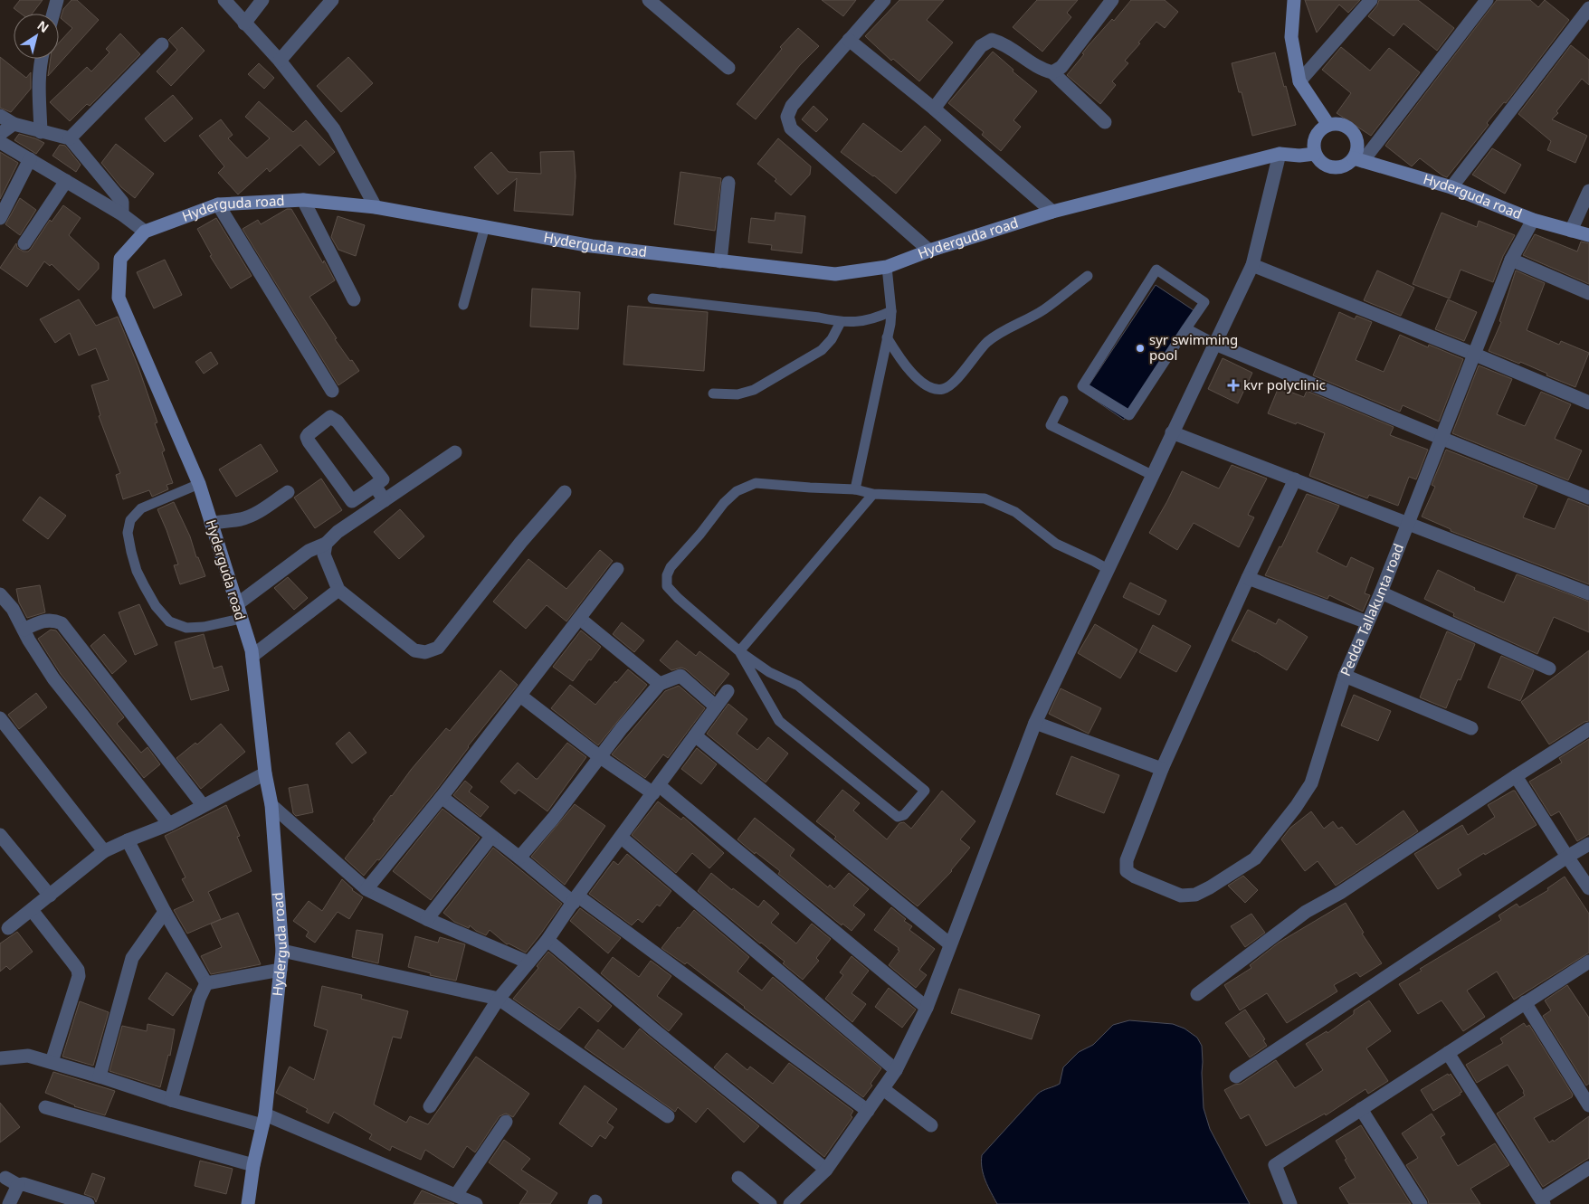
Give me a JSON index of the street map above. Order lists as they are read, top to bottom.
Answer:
{
  "streets": {
    "street": ["Hyderguda road", "Pedda Tallakunta road"]
  },
  "crossings": [
    ["Hyderguda road", "Pedda Tallakunta road"]
  ],
  "places": {
    "other": ["syr swimming pool"],
    "health": ["kvr polyclinic"]
  },
  "north": "top right"
}
